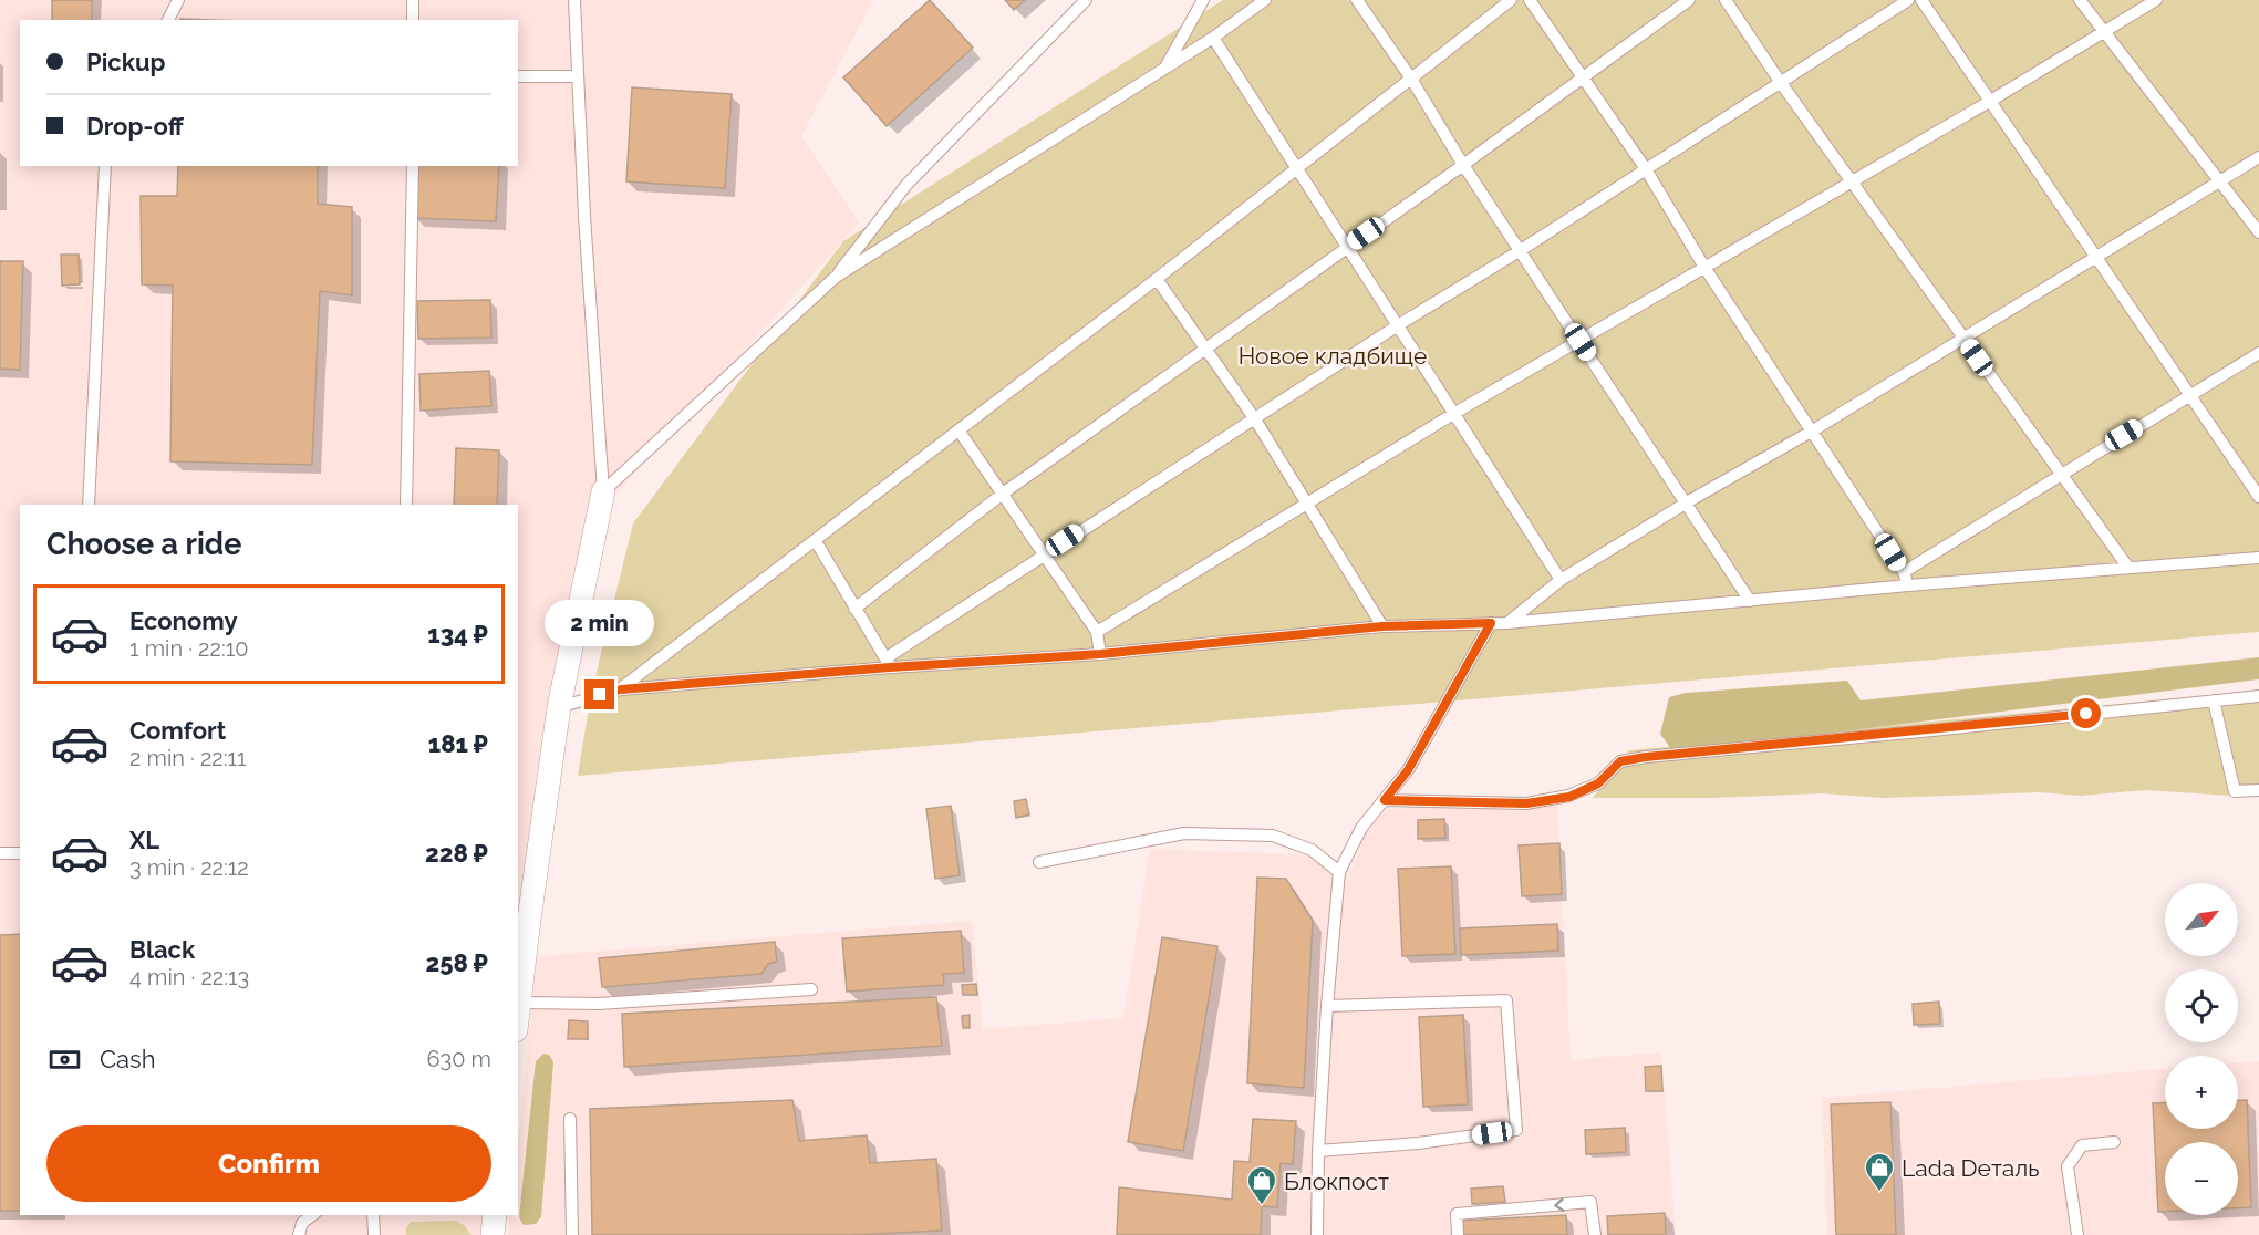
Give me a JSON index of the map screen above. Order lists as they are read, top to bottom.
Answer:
{
  "parks": ["Новое кладбище"],
  "places": {
    "shop": ["Lada Dеталь", "Блокпост"]
  },
  "north": "top right",
  "page": {
    "banner": ["Pickup", "Drop-off"],
    "heading": "Choose a ride",
    "list": [
      {
        "name": "Economy",
        "note": "1 min · 22:10",
        "value": "134 ₽"
      },
      {
        "name": "Comfort",
        "note": "2 min · 22:11",
        "value": "181 ₽"
      },
      {
        "name": "XL",
        "note": "3 min · 22:12",
        "value": "228 ₽"
      },
      {
        "name": "Black",
        "note": "4 min · 22:13",
        "value": "258 ₽"
      }
    ],
    "bubble": "2 min",
    "map_buttons": ["+", "−"],
    "pay": ["Cash", "630 m"],
    "buttons": "Confirm"
  }
}
